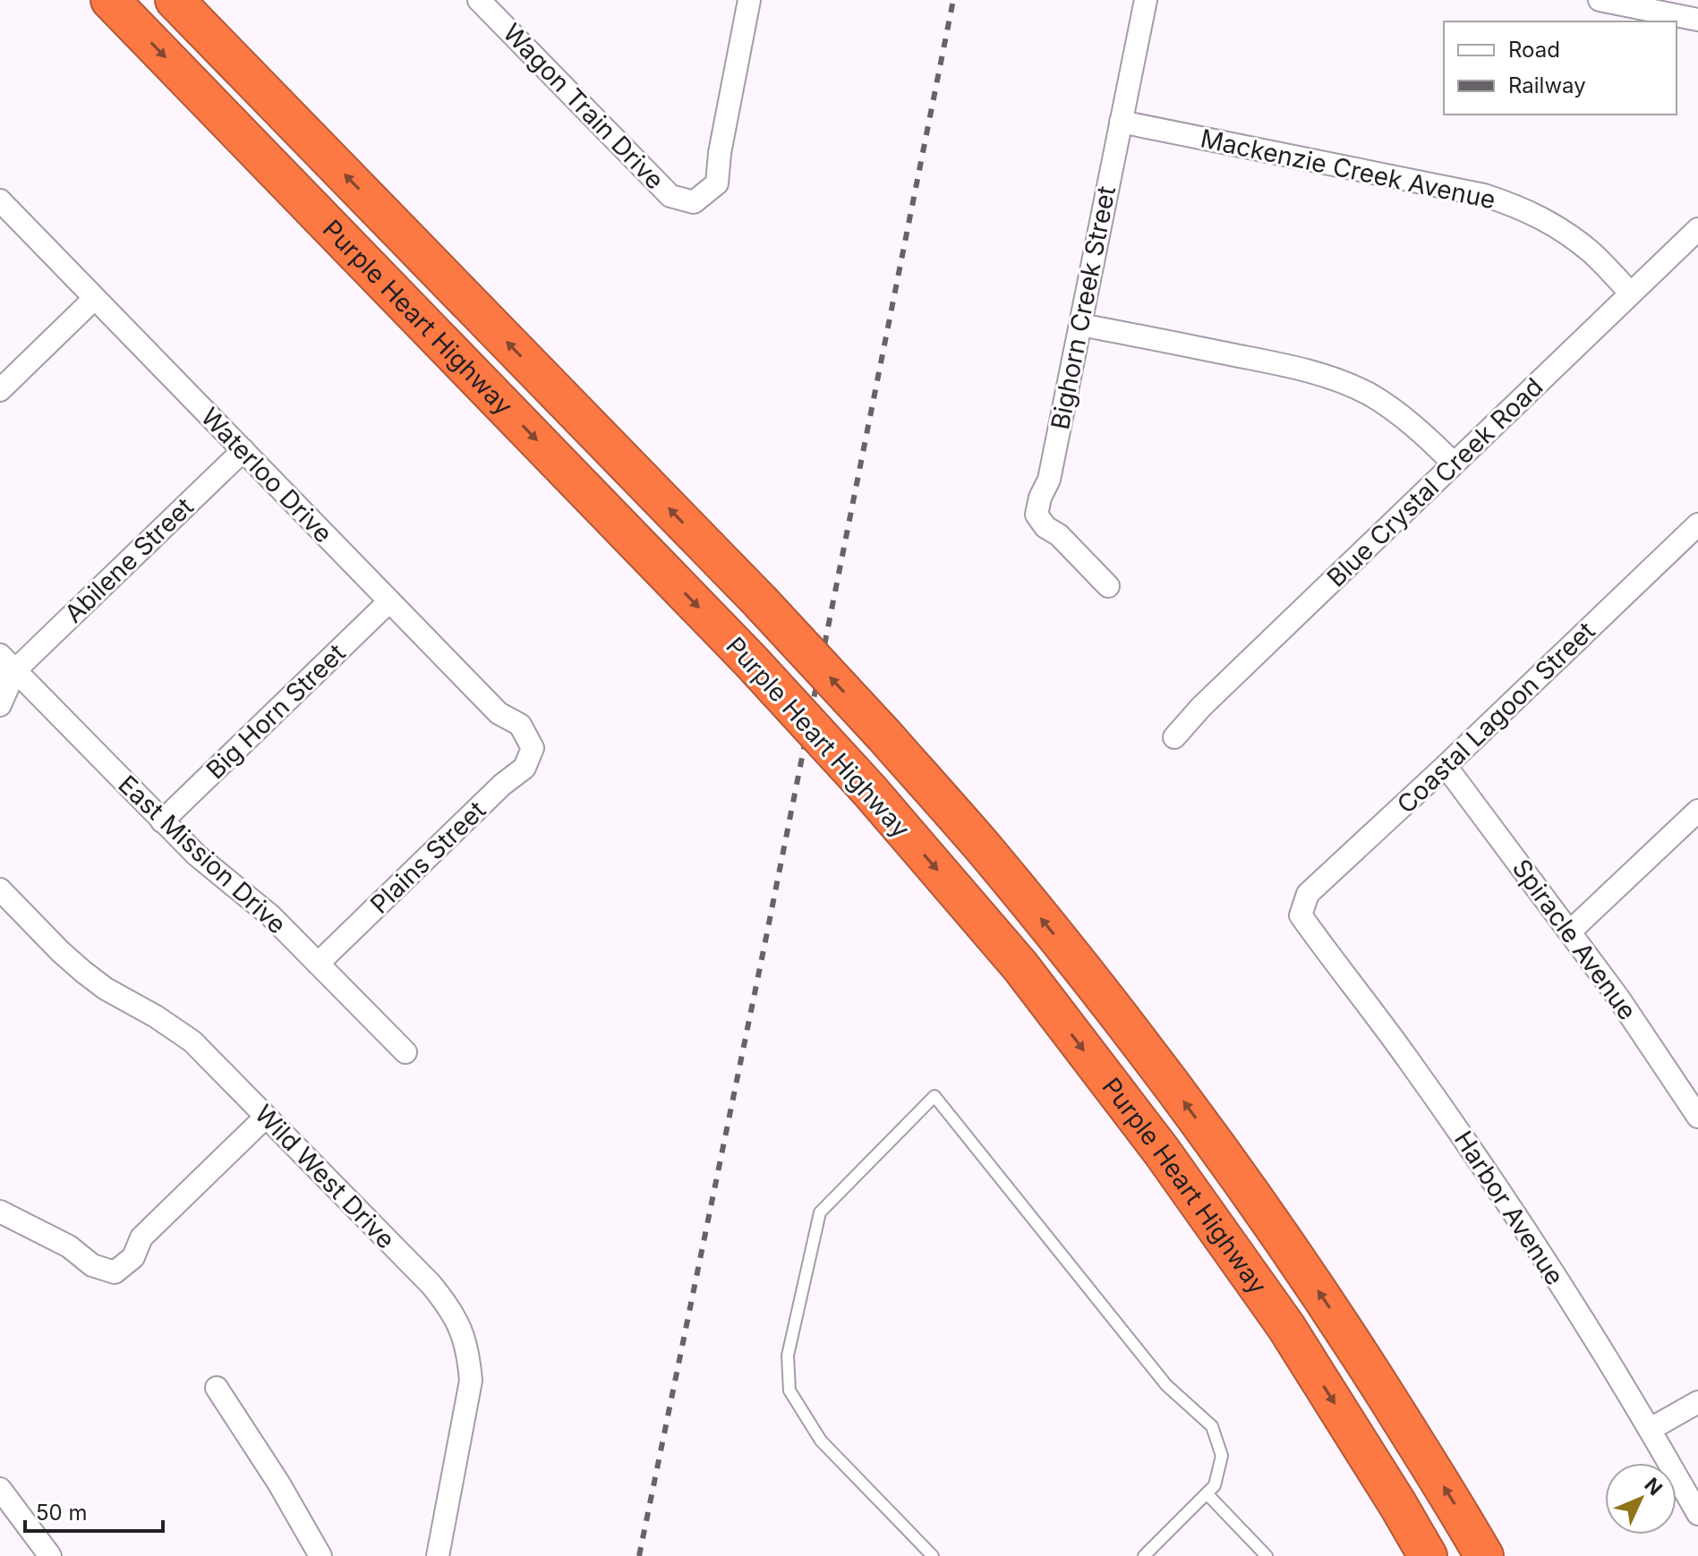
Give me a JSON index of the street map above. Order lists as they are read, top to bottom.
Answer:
{
  "streets": {
    "highway": ["Purple Heart Highway"],
    "street": [
      "Wagon Train Drive",
      "Mackenzie Creek Avenue",
      "Bighorn Creek Street",
      "Waterloo Drive",
      "Blue Crystal Creek Road",
      "Abilene Street",
      "Big Horn Street",
      "Coastal Lagoon Street",
      "East Mission Drive",
      "Plains Street",
      "Spiracle Avenue",
      "Wild West Drive",
      "Harbor Avenue"
    ]
  },
  "crossings": [
    ["Mackenzie Creek Avenue", "Bighorn Creek Street"],
    ["Mackenzie Creek Avenue", "Blue Crystal Creek Road"],
    ["Waterloo Drive", "Abilene Street"],
    ["Waterloo Drive", "Big Horn Street"],
    ["Waterloo Drive", "Plains Street"],
    ["Abilene Street", "East Mission Drive"],
    ["Big Horn Street", "East Mission Drive"],
    ["Coastal Lagoon Street", "Spiracle Avenue"],
    ["Coastal Lagoon Street", "Harbor Avenue"],
    ["East Mission Drive", "Plains Street"]
  ],
  "legend": ["Road", "Railway"],
  "scale_bar": "50 m",
  "north": "top right"
}
